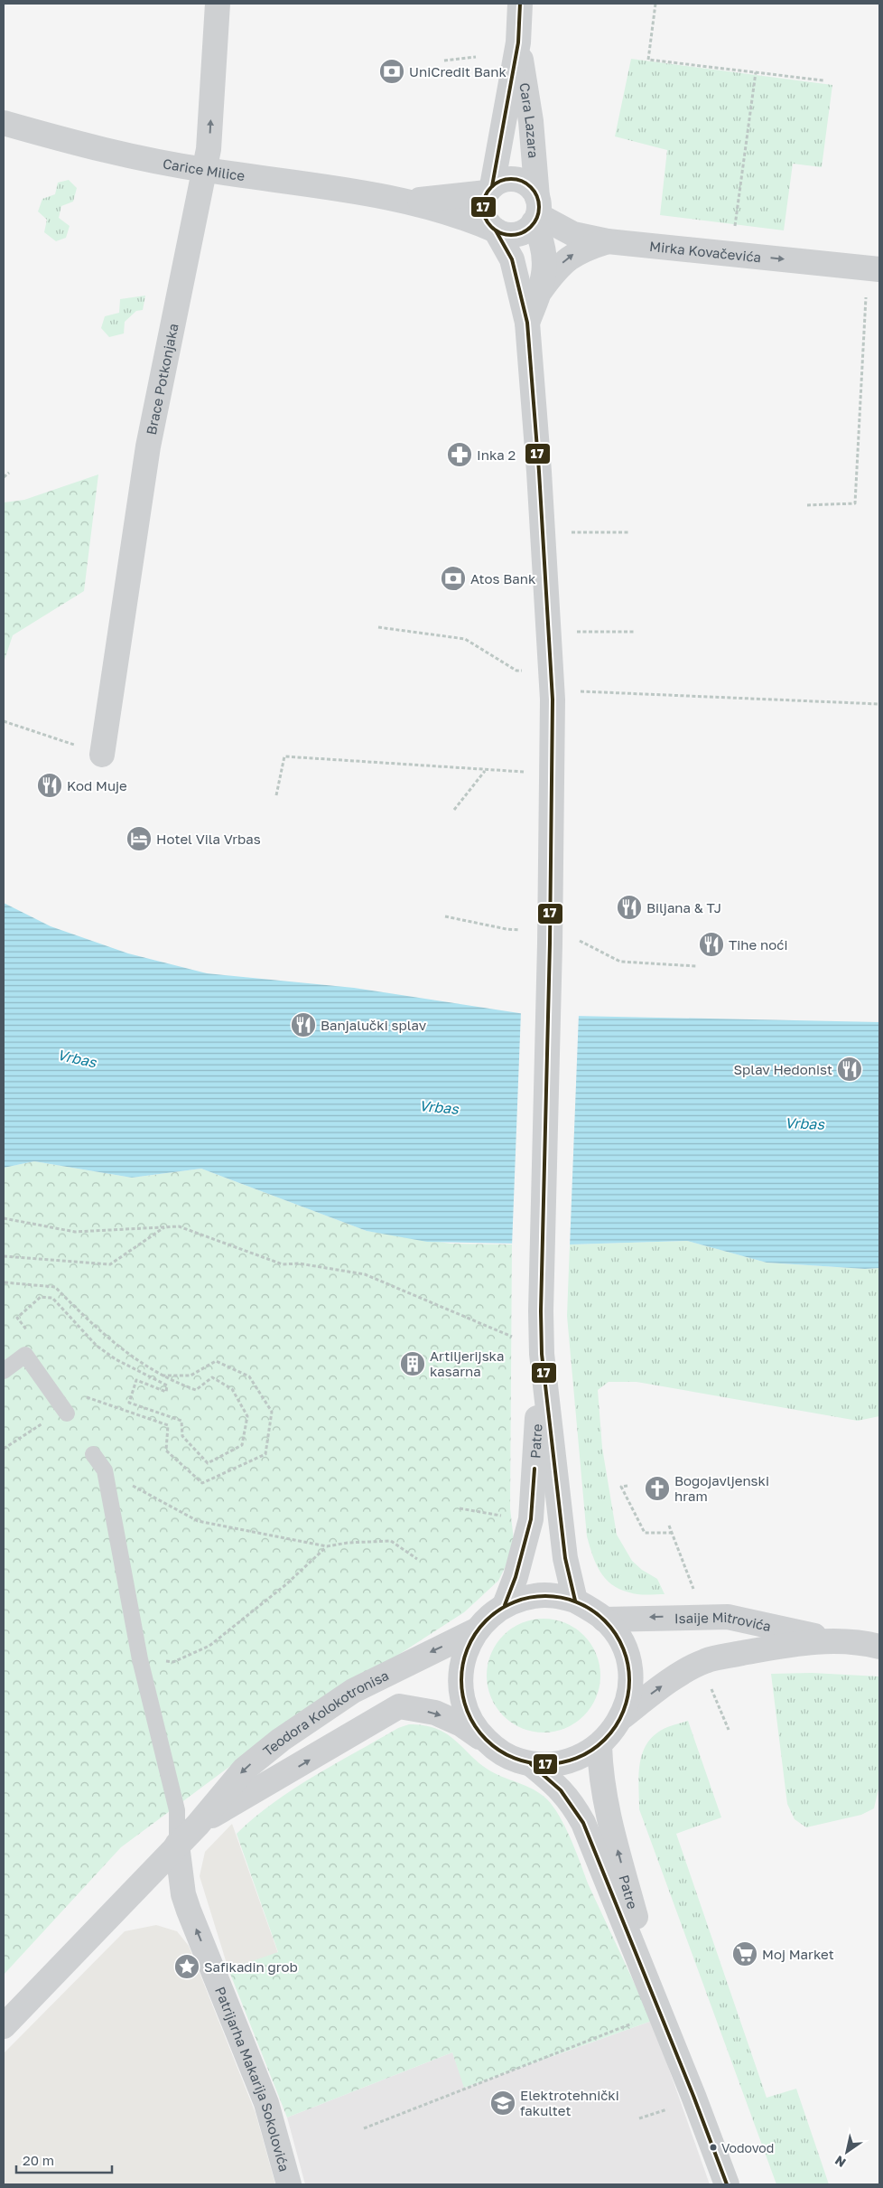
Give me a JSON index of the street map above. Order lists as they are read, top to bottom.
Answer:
{
  "streets": {
    "street": [
      "Cara Lazara",
      "Carice Milice",
      "Mirka Kovačevića",
      "Brace Potkonjaka",
      "Patre",
      "Isaije Mitrovića",
      "Teodora Kolokotronisa",
      "Patrijarha Makarija Sokolovića"
    ]
  },
  "crossings": [
    ["Cara Lazara", "Carice Milice"],
    ["Cara Lazara", "Mirka Kovačevića"],
    ["Cara Lazara", "Patre"],
    ["Carice Milice", "Mirka Kovačevića"],
    ["Carice Milice", "Brace Potkonjaka"],
    ["Patre", "Isaije Mitrovića"],
    ["Patre", "Teodora Kolokotronisa"],
    ["Teodora Kolokotronisa", "Patrijarha Makarija Sokolovića"]
  ],
  "one_way": ["Mirka Kovačevića", "Patrijarha Makarija Sokolovića"],
  "water": ["Vrbas"],
  "places": {
    "bank": ["UniCredit Bank", "Atos Bank"],
    "pharmacy": ["Inka 2"],
    "restaurant": [
      "Kod Muje",
      "Biljana & TJ",
      "Tihe noći",
      "Banjalučki splav",
      "Splav Hedonist"
    ],
    "hotel": ["Hotel Vila Vrbas"],
    "building": ["Artiljerijska kasarna"],
    "church": ["Bogojavljenski hram"],
    "supermarket": ["Moj Market"],
    "place": ["Safikadin grob"],
    "school or university": ["Elektrotehnički fakultet"],
    "other": ["Vodovod"]
  },
  "lines": ["transit line 17"],
  "scale_bar": "20 m",
  "north": "bottom left"
}
